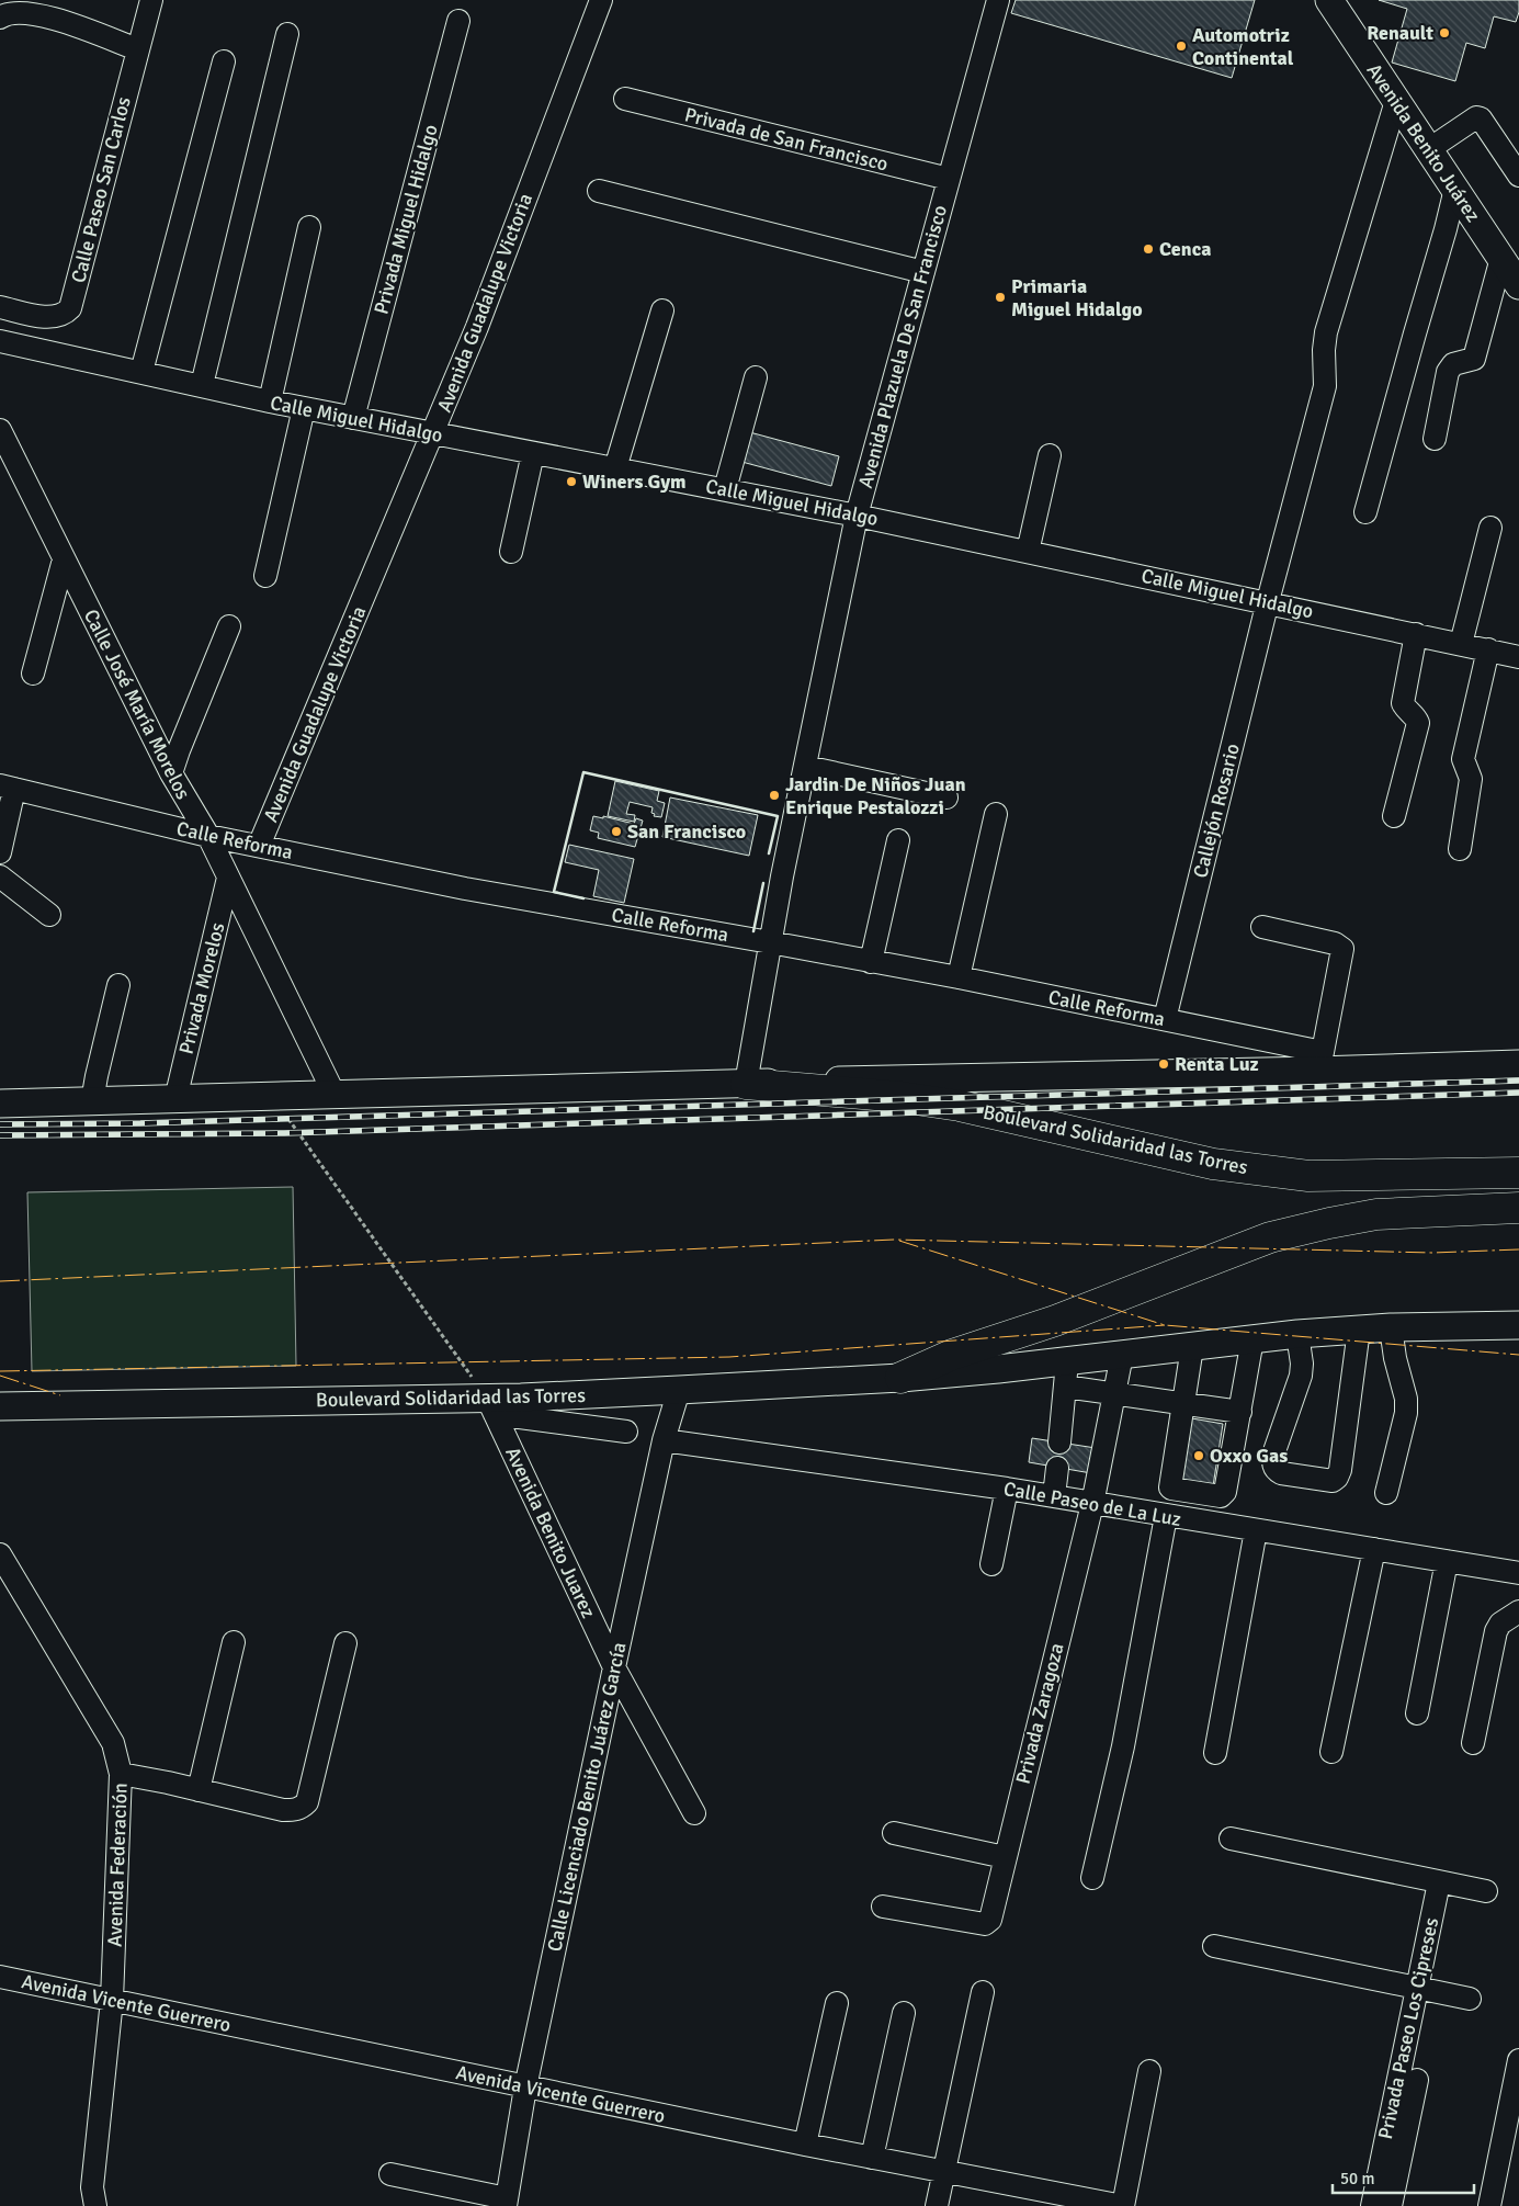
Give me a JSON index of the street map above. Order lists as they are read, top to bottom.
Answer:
{
  "streets": {
    "highway": ["Boulevard Solidaridad las Torres"],
    "main road": ["Avenida Benito Juárez"],
    "street": [
      "Privada de San Francisco",
      "Calle Paseo San Carlos",
      "Privada Miguel Hidalgo",
      "Avenida Guadalupe Victoria",
      "Avenida Plazuela De San Francisco",
      "Calle Miguel Hidalgo",
      "Calle José María Morelos",
      "Callejón Rosario",
      "Calle Reforma",
      "Privada Morelos",
      "Calle Paseo de La Luz",
      "Avenida Benito Juarez",
      "Privada Zaragoza",
      "Calle Licenciado Benito Juárez García",
      "Avenida Federación",
      "Avenida Vicente Guerrero",
      "Privada Paseo Los Cipreses"
    ]
  },
  "crossings": [
    ["Privada de San Francisco", "Avenida Plazuela De San Francisco"],
    ["Avenida Benito Juárez", "Callejón Rosario"],
    ["Privada Miguel Hidalgo", "Calle Miguel Hidalgo"],
    ["Avenida Guadalupe Victoria", "Calle Miguel Hidalgo"],
    ["Avenida Guadalupe Victoria", "Calle Reforma"],
    ["Avenida Plazuela De San Francisco", "Calle Miguel Hidalgo"],
    ["Avenida Plazuela De San Francisco", "Calle Reforma"],
    ["Avenida Plazuela De San Francisco", "Boulevard Solidaridad las Torres"],
    ["Calle Miguel Hidalgo", "Callejón Rosario"],
    ["Calle José María Morelos", "Calle Reforma"],
    ["Calle José María Morelos", "Privada Morelos"],
    ["Calle José María Morelos", "Boulevard Solidaridad las Torres"],
    ["Callejón Rosario", "Calle Reforma"],
    ["Calle Reforma", "Boulevard Solidaridad las Torres"],
    ["Privada Morelos", "Boulevard Solidaridad las Torres"],
    ["Boulevard Solidaridad las Torres", "Avenida Benito Juarez"],
    ["Boulevard Solidaridad las Torres", "Privada Zaragoza"],
    ["Boulevard Solidaridad las Torres", "Calle Licenciado Benito Juárez García"],
    ["Calle Paseo de La Luz", "Privada Zaragoza"],
    ["Calle Paseo de La Luz", "Calle Licenciado Benito Juárez García"],
    ["Avenida Benito Juarez", "Calle Licenciado Benito Juárez García"],
    ["Calle Licenciado Benito Juárez García", "Avenida Vicente Guerrero"],
    ["Avenida Federación", "Avenida Vicente Guerrero"]
  ],
  "places": [
    "Renault",
    "Automotriz Continental",
    "Cenca",
    "Primaria Miguel Hidalgo",
    "Winers Gym",
    "Jardin De Niños Juan Enrique Pestalozzi",
    "San Francisco",
    "Renta Luz",
    "Oxxo Gas"
  ],
  "scale_bar": "50 m"
}
